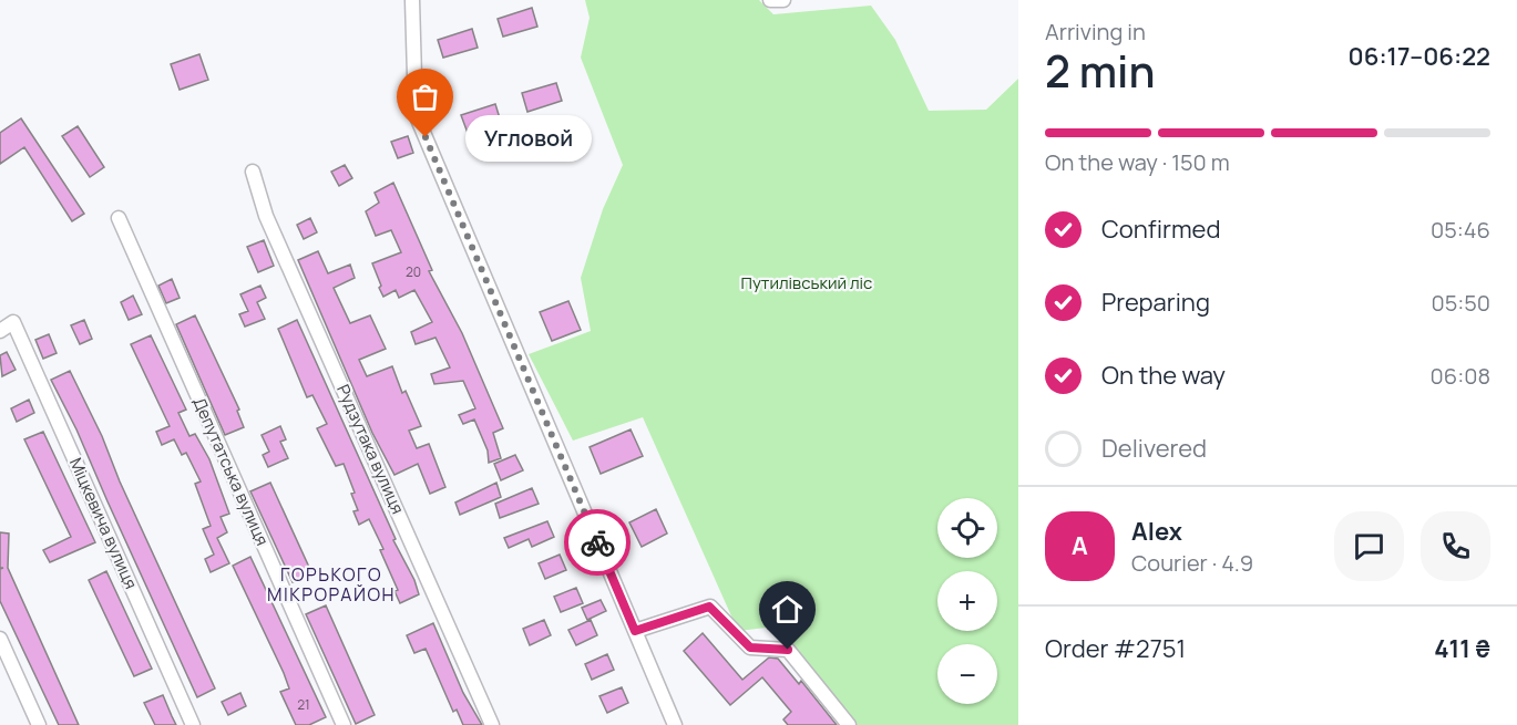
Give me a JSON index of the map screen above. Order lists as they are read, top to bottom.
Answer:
{
  "streets": {
    "street": ["Рудзутака вулиця", "Депутатська вулиця", "Міцкевича вулиця"]
  },
  "districts": ["ГОРЬКОГО МІКРОРАЙОН"],
  "parks": ["Путилівський ліс"],
  "places": ["Угловой"],
  "house_numbers": ["20", "21"],
  "page": {
    "heading": ["2 min", "Arriving in", "06:17–06:22"],
    "panel": [
      "Alex",
      "Courier · 4.9",
      "Order #2751",
      "411 ₴"
    ],
    "bar": "On the way · 150 m",
    "bubble": "Угловой",
    "list": [
      ["Confirmed", "05:46"],
      ["Preparing", "05:50"],
      ["On the way", "06:08"],
      "Delivered"
    ],
    "map_buttons": ["+", "−"],
    "round": "A"
  }
}
